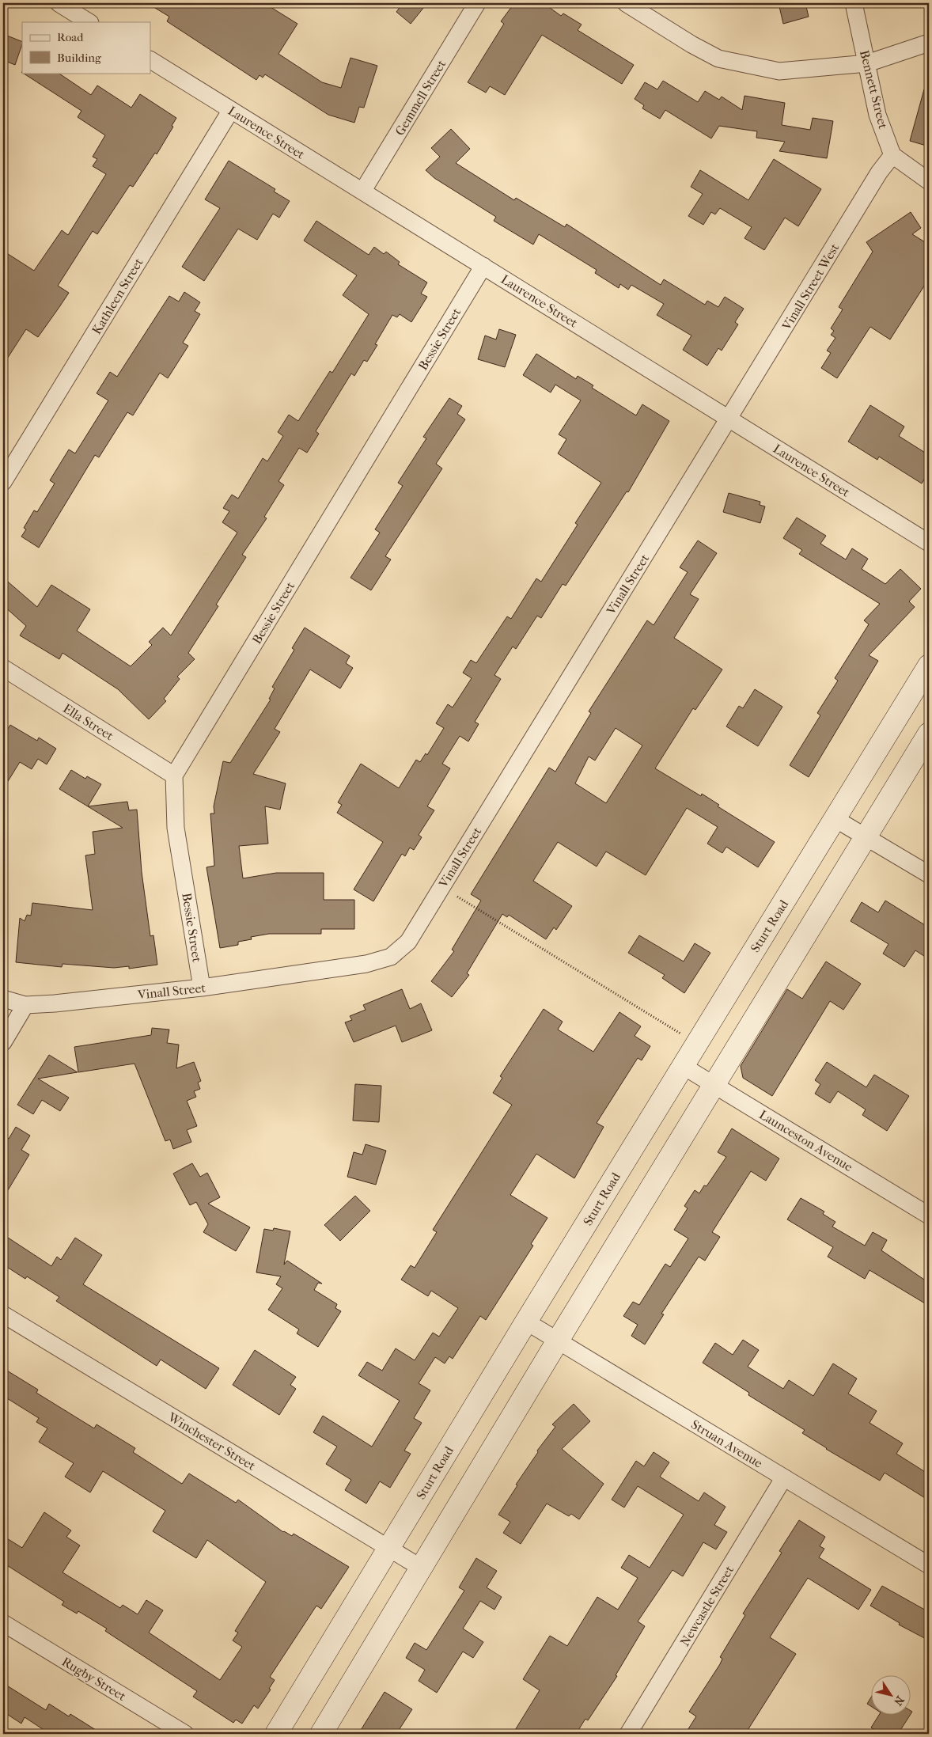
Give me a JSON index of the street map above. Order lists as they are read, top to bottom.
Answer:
{
  "streets": {
    "main road": ["Sturt Road"],
    "street": [
      "Bennett Street",
      "Gemmell Street",
      "Laurence Street",
      "Vinall Street West",
      "Kathleen Street",
      "Bessie Street",
      "Vinall Street",
      "Ella Street",
      "Launceston Avenue",
      "Winchester Street",
      "Struan Avenue",
      "Newcastle Street",
      "Rugby Street"
    ]
  },
  "crossings": [
    ["Bennett Street", "Vinall Street West"],
    ["Gemmell Street", "Laurence Street"],
    ["Laurence Street", "Vinall Street West"],
    ["Laurence Street", "Kathleen Street"],
    ["Laurence Street", "Bessie Street"],
    ["Laurence Street", "Vinall Street"],
    ["Vinall Street West", "Vinall Street"],
    ["Bessie Street", "Vinall Street"],
    ["Bessie Street", "Ella Street"],
    ["Sturt Road", "Launceston Avenue"],
    ["Sturt Road", "Winchester Street"],
    ["Sturt Road", "Struan Avenue"],
    ["Struan Avenue", "Newcastle Street"]
  ],
  "legend": ["Road", "Building"],
  "north": "bottom right"
}
